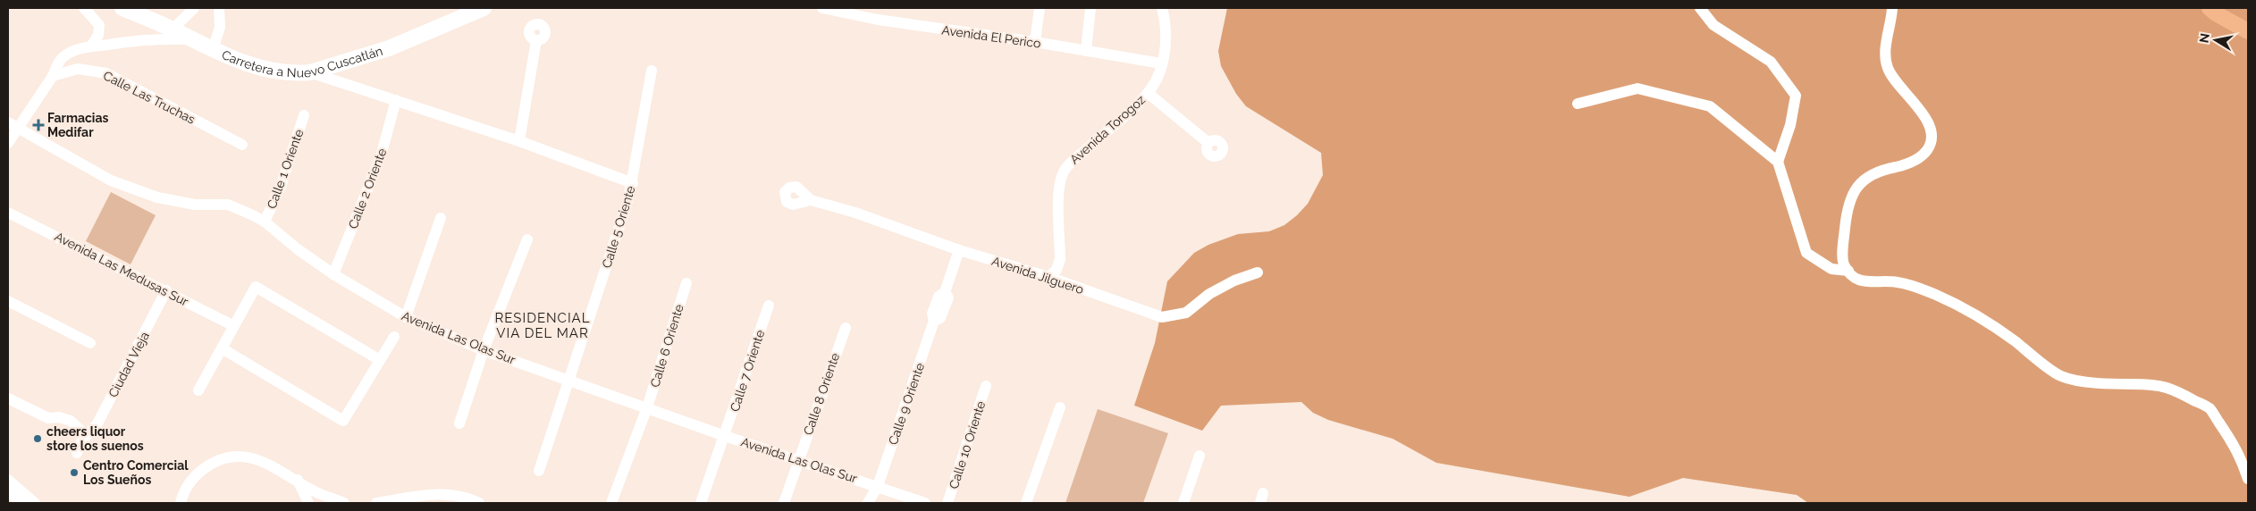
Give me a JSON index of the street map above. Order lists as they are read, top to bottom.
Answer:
{
  "streets": {
    "street": [
      "Avenida El Perico",
      "Carretera a Nuevo Cuscatlán",
      "Calle Las Truchas",
      "Avenida Torogoz",
      "Calle 1 Oriente",
      "Calle 2 Oriente",
      "Calle 5 Oriente",
      "Avenida Las Medusas Sur",
      "Avenida Jilguero",
      "Avenida Las Olas Sur",
      "Calle 6 Oriente",
      "Ciudad Vieja",
      "Calle 7 Oriente",
      "Calle 8 Oriente",
      "Calle 9 Oriente",
      "Calle 10 Oriente"
    ]
  },
  "crossings": [
    ["Avenida El Perico", "Avenida Torogoz"],
    ["Avenida Torogoz", "Avenida Jilguero"],
    ["Calle 1 Oriente", "Avenida Las Olas Sur"],
    ["Calle 2 Oriente", "Avenida Las Olas Sur"],
    ["Calle 5 Oriente", "Avenida Las Olas Sur"],
    ["Avenida Las Medusas Sur", "Ciudad Vieja"],
    ["Avenida Jilguero", "Calle 9 Oriente"],
    ["Avenida Las Olas Sur", "Calle 6 Oriente"],
    ["Avenida Las Olas Sur", "Calle 7 Oriente"],
    ["Avenida Las Olas Sur", "Calle 8 Oriente"],
    ["Avenida Las Olas Sur", "Calle 9 Oriente"]
  ],
  "districts": ["RESIDENCIAL VIA DEL MAR"],
  "places": {
    "health": ["Farmacias Medifar"],
    "other": ["cheers liquor store los suenos", "Centro Comercial Los Sueños"]
  },
  "north": "left"
}
